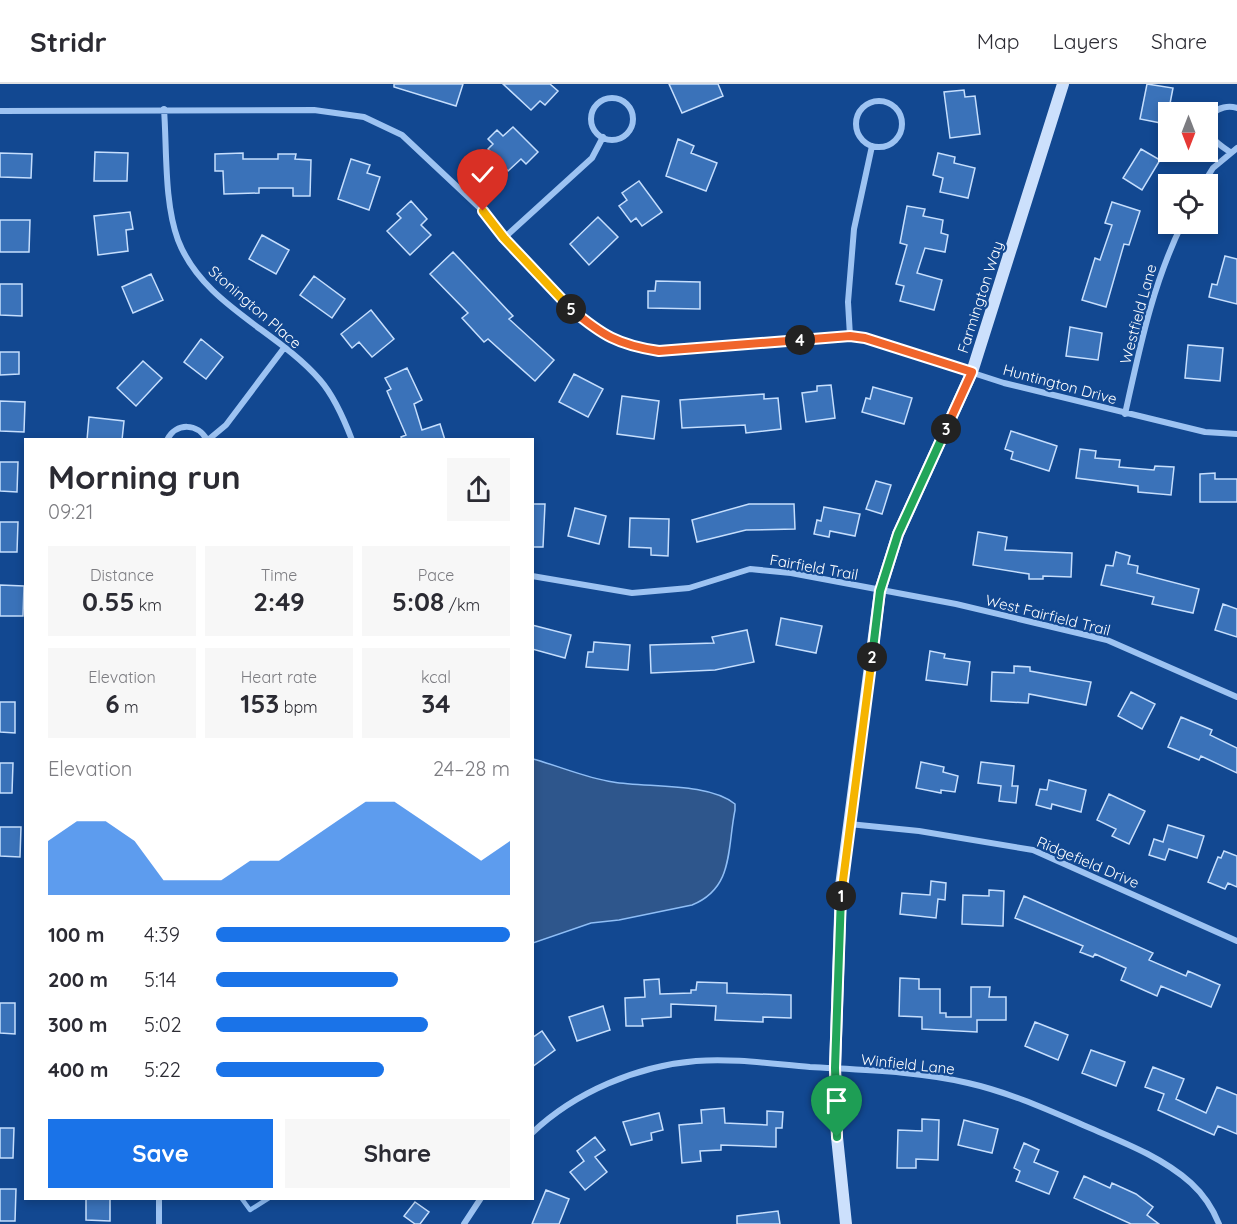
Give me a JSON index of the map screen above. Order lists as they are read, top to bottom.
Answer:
{
  "streets": {
    "street": [
      "Farmington Way",
      "Stonington Place",
      "Westfield Lane",
      "Huntington Drive",
      "Fairfield Trail",
      "West Fairfield Trail",
      "Ridgefield Drive",
      "Winfield Lane"
    ]
  },
  "crossings": [
    ["Farmington Way", "Huntington Drive"],
    ["Farmington Way", "Fairfield Trail"],
    ["Farmington Way", "West Fairfield Trail"],
    ["Farmington Way", "Ridgefield Drive"],
    ["Farmington Way", "Winfield Lane"],
    ["Stonington Place", "Huntington Drive"],
    ["Westfield Lane", "Huntington Drive"],
    ["Fairfield Trail", "West Fairfield Trail"]
  ],
  "north": "bottom",
  "page": {
    "header": "Stridr",
    "nav": ["Map", "Layers", "Share"],
    "pins": [
      "5",
      "4",
      "3",
      "2",
      "1"
    ],
    "heading": ["Morning run", "09:21"],
    "stats": [
      ["Distance", "0.55 km"],
      ["Time", "2:49"],
      ["Pace", "5:08 /km"],
      ["Elevation", "6 m"],
      ["Heart rate", "153 bpm"],
      ["kcal", "34"]
    ],
    "chart": ["Elevation", "24–28 m"],
    "list": [
      {
        "name": "100 m",
        "note": "4:39"
      },
      {
        "name": "200 m",
        "note": "5:14"
      },
      {
        "name": "300 m",
        "note": "5:02"
      },
      {
        "name": "400 m",
        "note": "5:22"
      }
    ],
    "buttons": ["Save", "Share"]
  }
}
